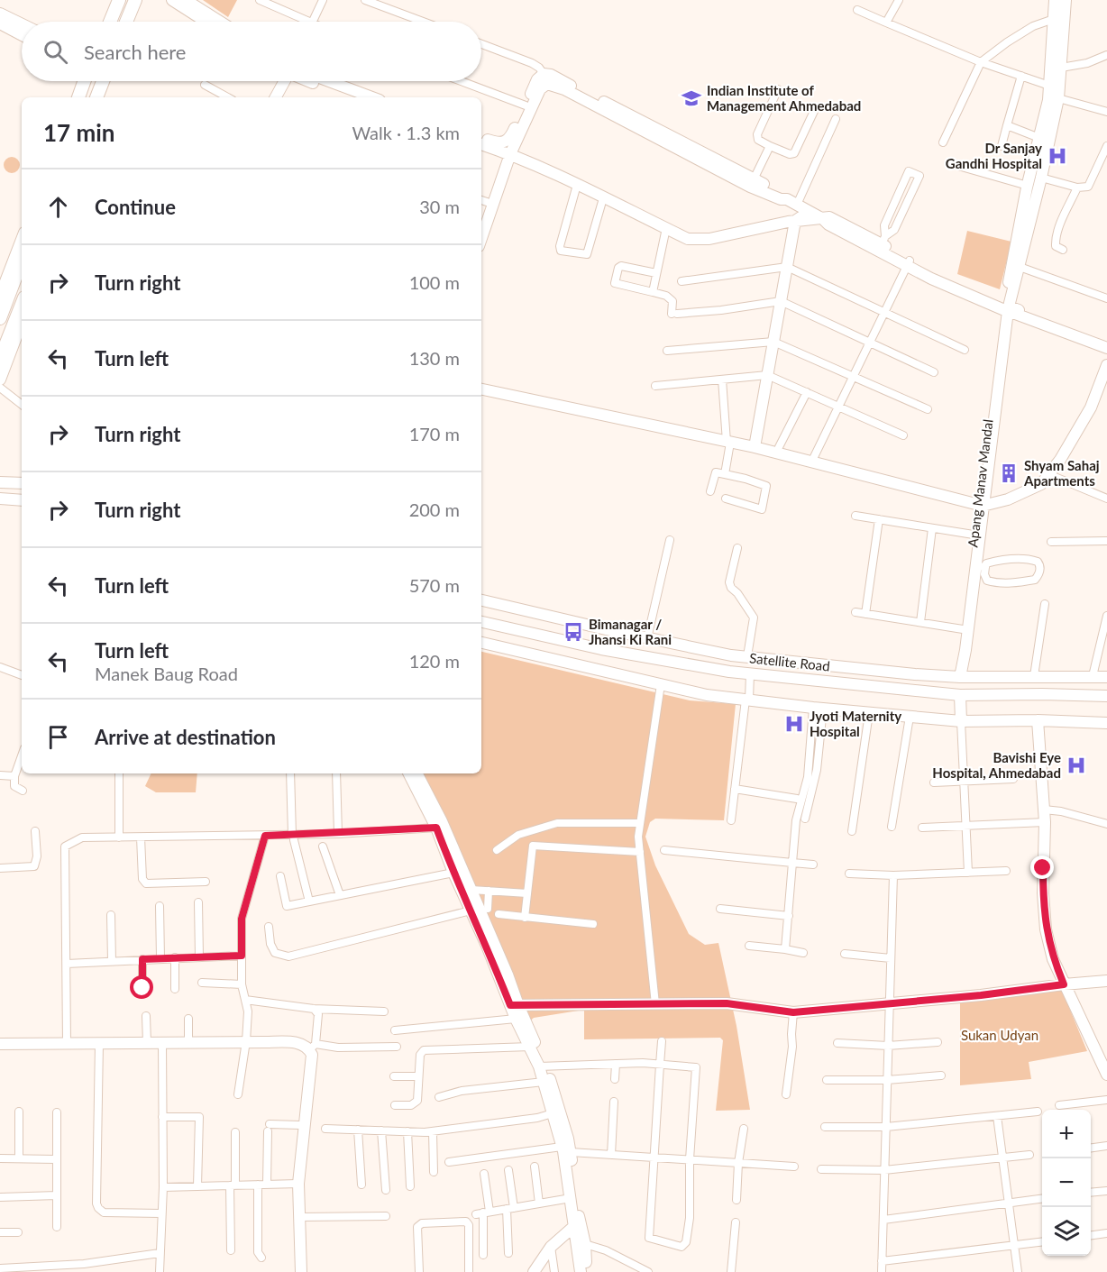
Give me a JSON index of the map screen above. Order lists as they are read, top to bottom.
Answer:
{
  "streets": {
    "street": ["Apang Manav Mandal", "Satellite Road"]
  },
  "parks": ["Sukan Udyan"],
  "places": {
    "school or university": ["Indian Institute of Management Ahmedabad"],
    "hospital": ["Dr Sanjay Gandhi Hospital", "Jyoti Maternity Hospital", "Bavishi Eye Hospital, Ahmedabad"],
    "building": ["Shyam Sahaj Apartments"],
    "bus stop": ["Bimanagar / Jhansi Ki Rani"]
  },
  "page": {
    "search": "Search here",
    "heading": ["17 min", "Walk · 1.3 km"],
    "list": [
      ["Continue", "30 m"],
      ["Turn right", "100 m"],
      ["Turn left", "130 m"],
      ["Turn right", "170 m"],
      ["Turn right", "200 m"],
      ["Turn left", "570 m"],
      ["Turn left", "Manek Baug Road", "120 m"],
      "Arrive at destination"
    ],
    "map_buttons": ["+", "−"]
  }
}
